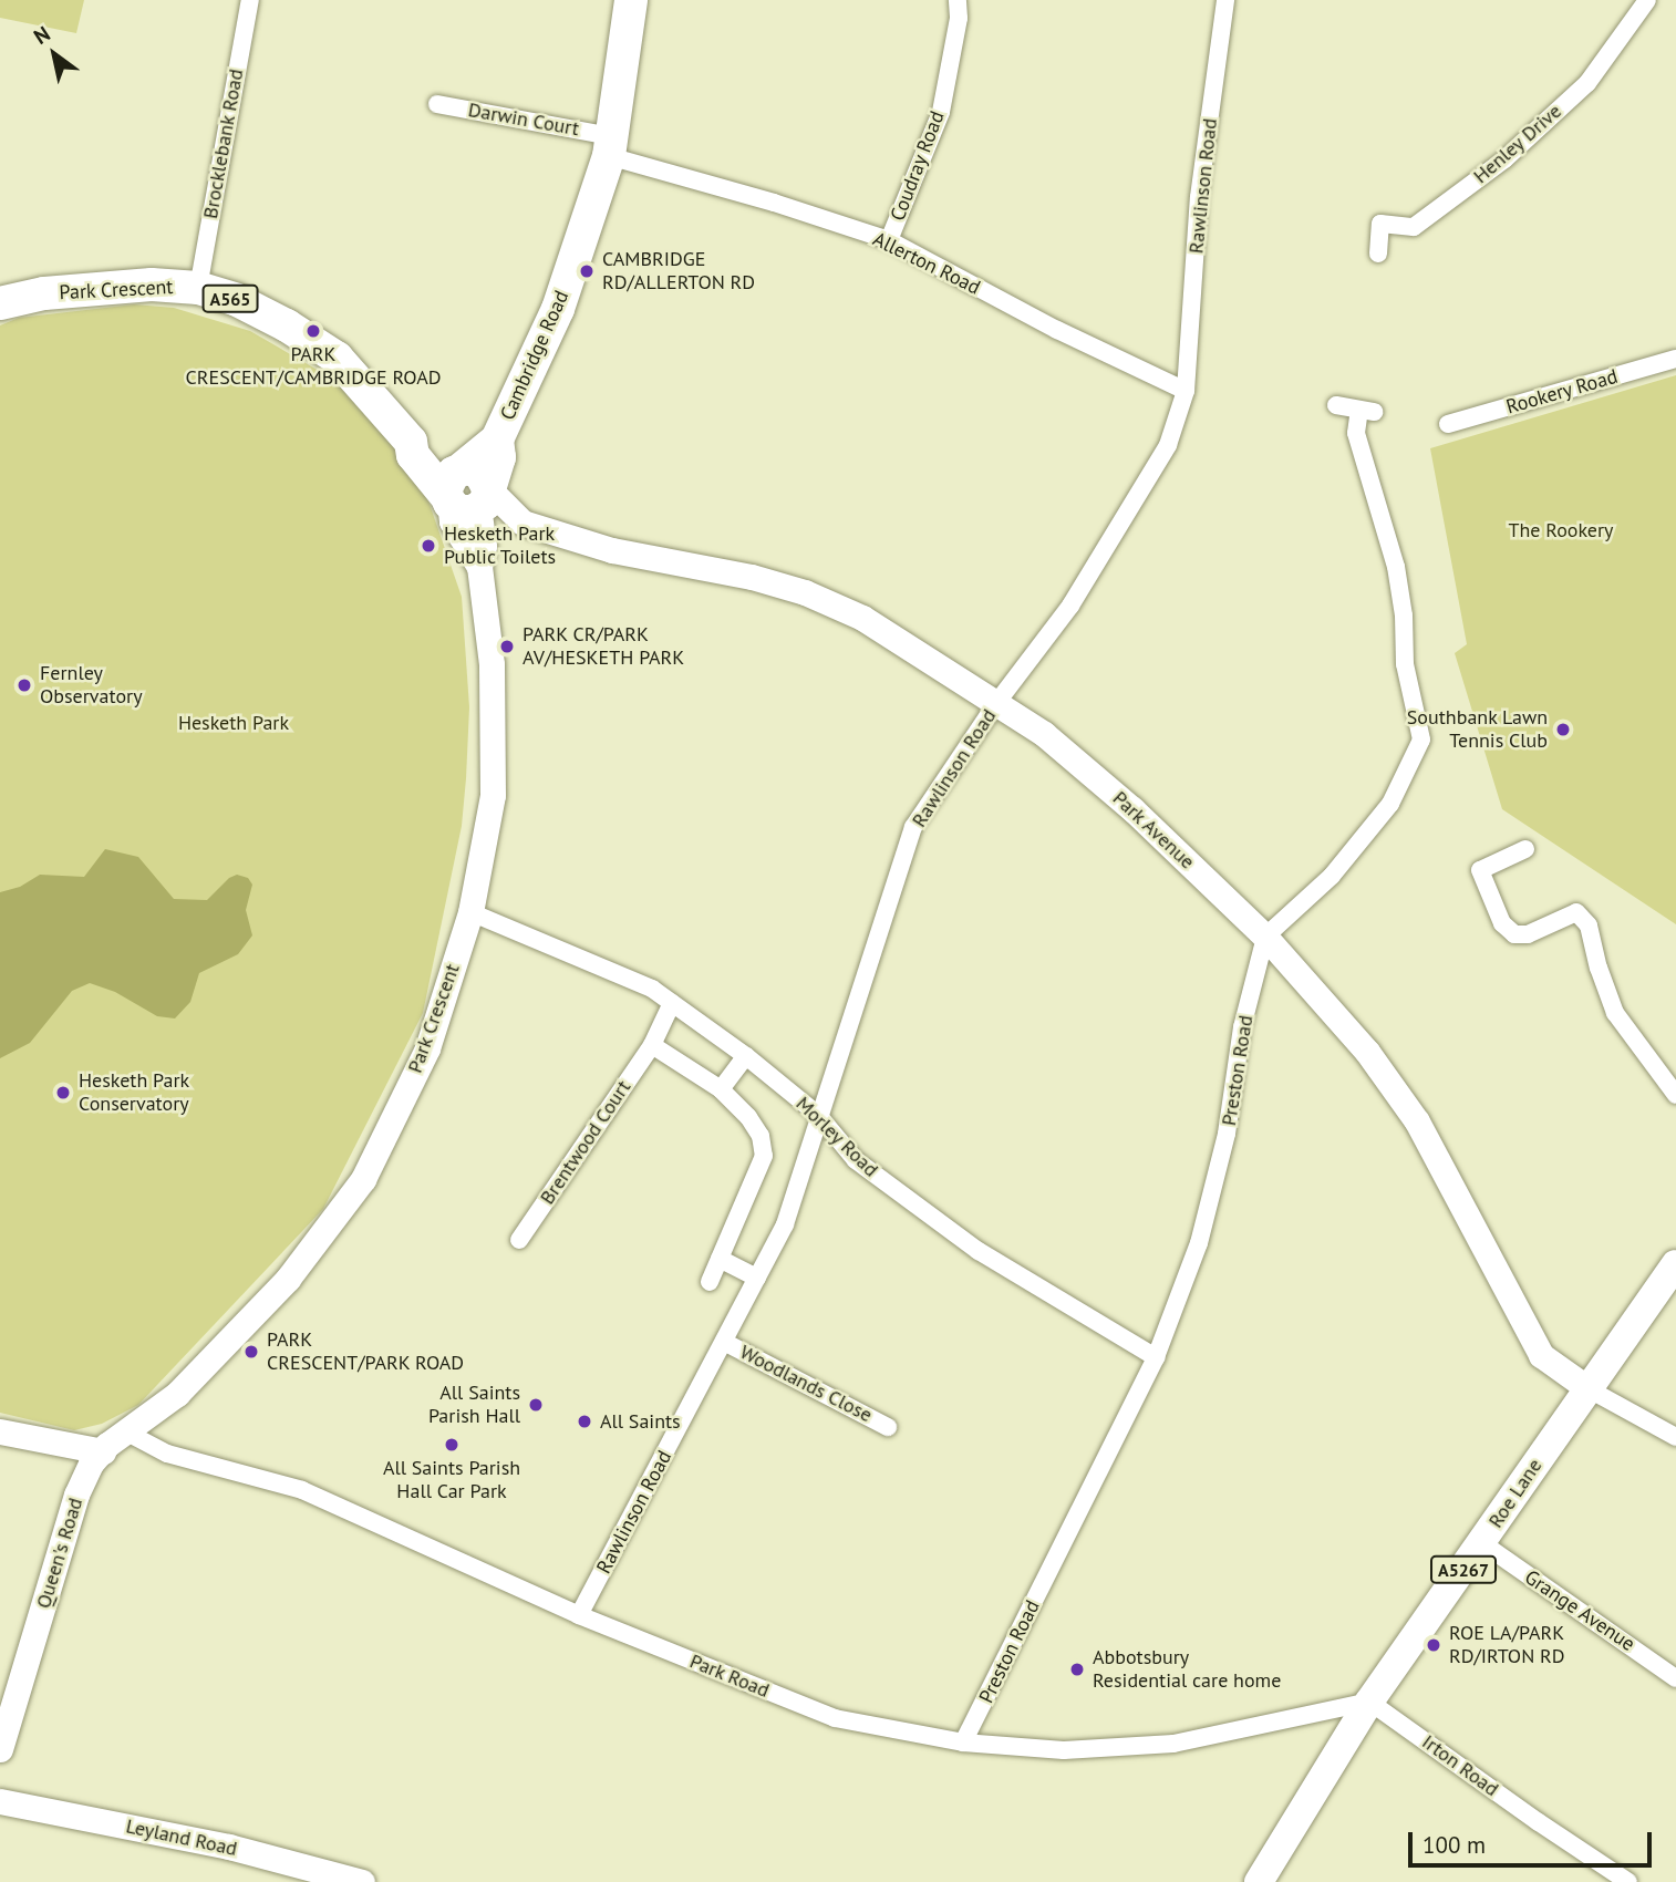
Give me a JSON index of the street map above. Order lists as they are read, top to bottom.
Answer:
{
  "streets": {
    "highway": ["Park Crescent", "A565", "Cambridge Road"],
    "main road": ["Roe Lane", "A5267"],
    "street": [
      "Darwin Court",
      "Brocklebank Road",
      "Henley Drive",
      "Coudray Road",
      "Rawlinson Road",
      "Allerton Road",
      "Rookery Road",
      "Park Avenue",
      "Preston Road",
      "Morley Road",
      "Brentwood Court",
      "Woodlands Close",
      "Queen's Road",
      "Grange Avenue",
      "Park Road",
      "Irton Road",
      "Leyland Road"
    ]
  },
  "crossings": [
    ["Darwin Court", "Allerton Road"],
    ["Darwin Court", "Cambridge Road"],
    ["Brocklebank Road", "Park Crescent"],
    ["Coudray Road", "Allerton Road"],
    ["Rawlinson Road", "Allerton Road"],
    ["Rawlinson Road", "Park Avenue"],
    ["Rawlinson Road", "Morley Road"],
    ["Rawlinson Road", "Woodlands Close"],
    ["Rawlinson Road", "Park Road"],
    ["Allerton Road", "Cambridge Road"],
    ["Park Crescent", "Cambridge Road"],
    ["Park Crescent", "Park Avenue"],
    ["Park Crescent", "Morley Road"],
    ["Park Crescent", "Queen's Road"],
    ["Cambridge Road", "Park Avenue"],
    ["Park Avenue", "Preston Road"],
    ["Park Avenue", "Roe Lane"],
    ["Preston Road", "Morley Road"],
    ["Preston Road", "Park Road"],
    ["Morley Road", "Brentwood Court"],
    ["Roe Lane", "Grange Avenue"],
    ["Roe Lane", "Park Road"],
    ["Roe Lane", "Irton Road"],
    ["Queen's Road", "Park Road"],
    ["Park Road", "Irton Road"]
  ],
  "parks": ["The Rookery", "Hesketh Park"],
  "places": [
    "CAMBRIDGE RD/ALLERTON RD",
    "PARK CRESCENT/CAMBRIDGE ROAD",
    "Hesketh Park Public Toilets",
    "PARK CR/PARK AV/HESKETH PARK",
    "Fernley Observatory",
    "Southbank Lawn Tennis Club",
    "Hesketh Park Conservatory",
    "PARK CRESCENT/PARK ROAD",
    "All Saints Parish Hall",
    "All Saints",
    "All Saints Parish Hall Car Park",
    "ROE LA/PARK RD/IRTON RD",
    "Abbotsbury Residential care home"
  ],
  "scale_bar": "100 m",
  "north": "top left"
}
